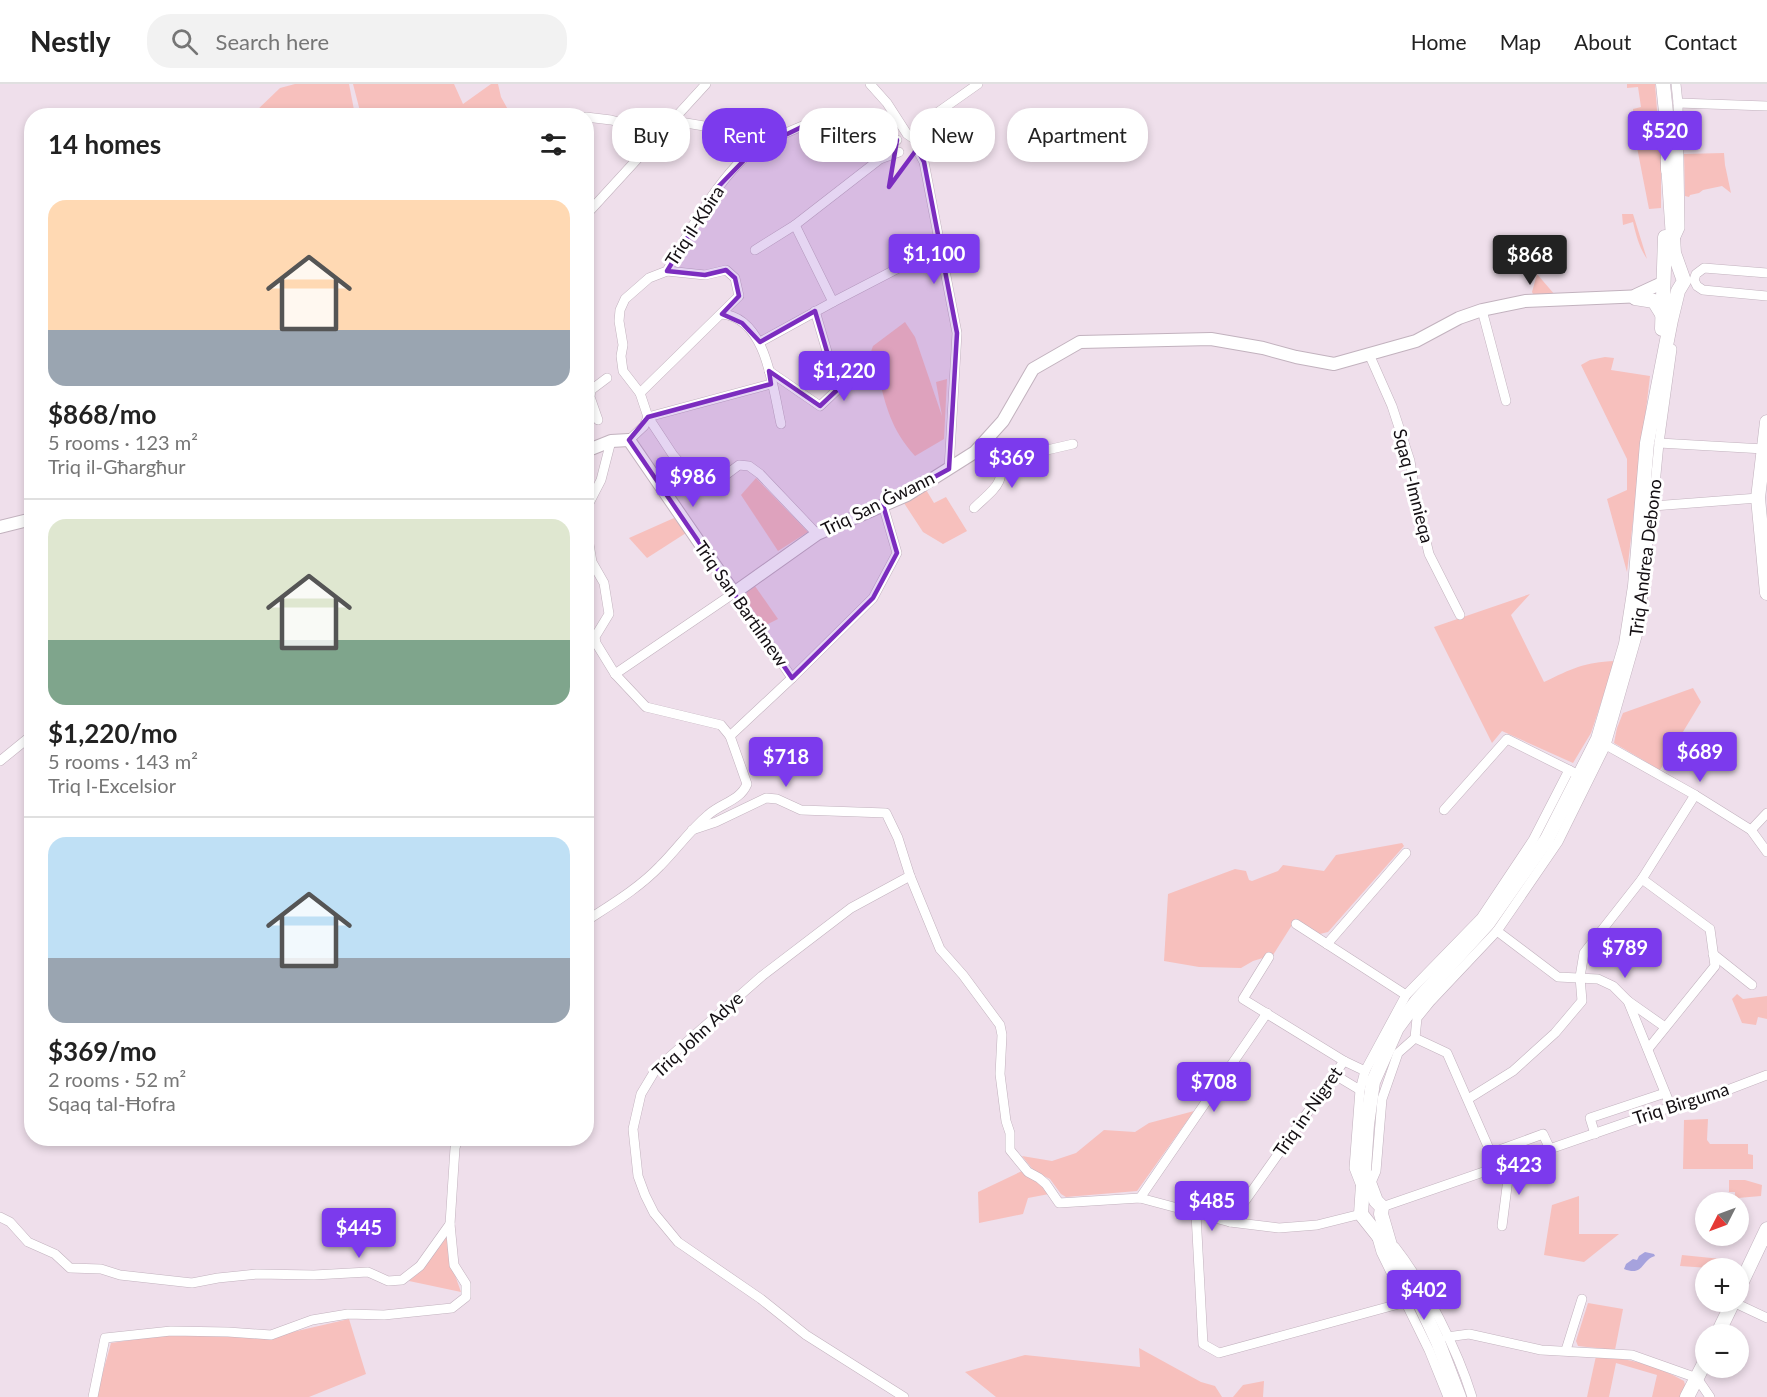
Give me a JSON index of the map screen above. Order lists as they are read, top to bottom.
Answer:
{
  "streets": {
    "main road": ["Triq Andrea Debono"],
    "street": [
      "Triq il-Kbira",
      "Sqaq l-Imnieqa",
      "Triq San Ġwann",
      "Triq San Bartilmew",
      "Triq John Adye",
      "Triq Birguma",
      "Triq in-Nigret"
    ]
  },
  "crossings": [
    ["Sqaq l-Imnieqa", "Triq San Ġwann"],
    ["Triq San Ġwann", "Triq San Bartilmew"],
    ["Triq Andrea Debono", "Triq Birguma"],
    ["Triq John Adye", "Triq Birguma"],
    ["Triq Birguma", "Triq in-Nigret"]
  ],
  "north": "bottom left",
  "page": {
    "header": "Nestly",
    "search": "Search here",
    "nav": [
      "Home",
      "Map",
      "About",
      "Contact"
    ],
    "chip": [
      "Buy",
      "Rent",
      "Filters",
      "New",
      "Apartment"
    ],
    "heading": "14 homes",
    "price": [
      "$520",
      "$1,100",
      "$868",
      "$1,220",
      "$369",
      "$986",
      "$689",
      "$718",
      "$789",
      "$708",
      "$423",
      "$485",
      "$445",
      "$402"
    ],
    "list": [
      {
        "name": "$868/mo",
        "note": "5 rooms · 123 m² · Triq il-Għargħur"
      },
      {
        "name": "$1,220/mo",
        "note": "5 rooms · 143 m² · Triq l-Excelsior"
      },
      {
        "name": "$369/mo",
        "note": "2 rooms · 52 m² · Sqaq tal-Ħofra"
      }
    ],
    "map_buttons": ["+", "−"]
  }
}
